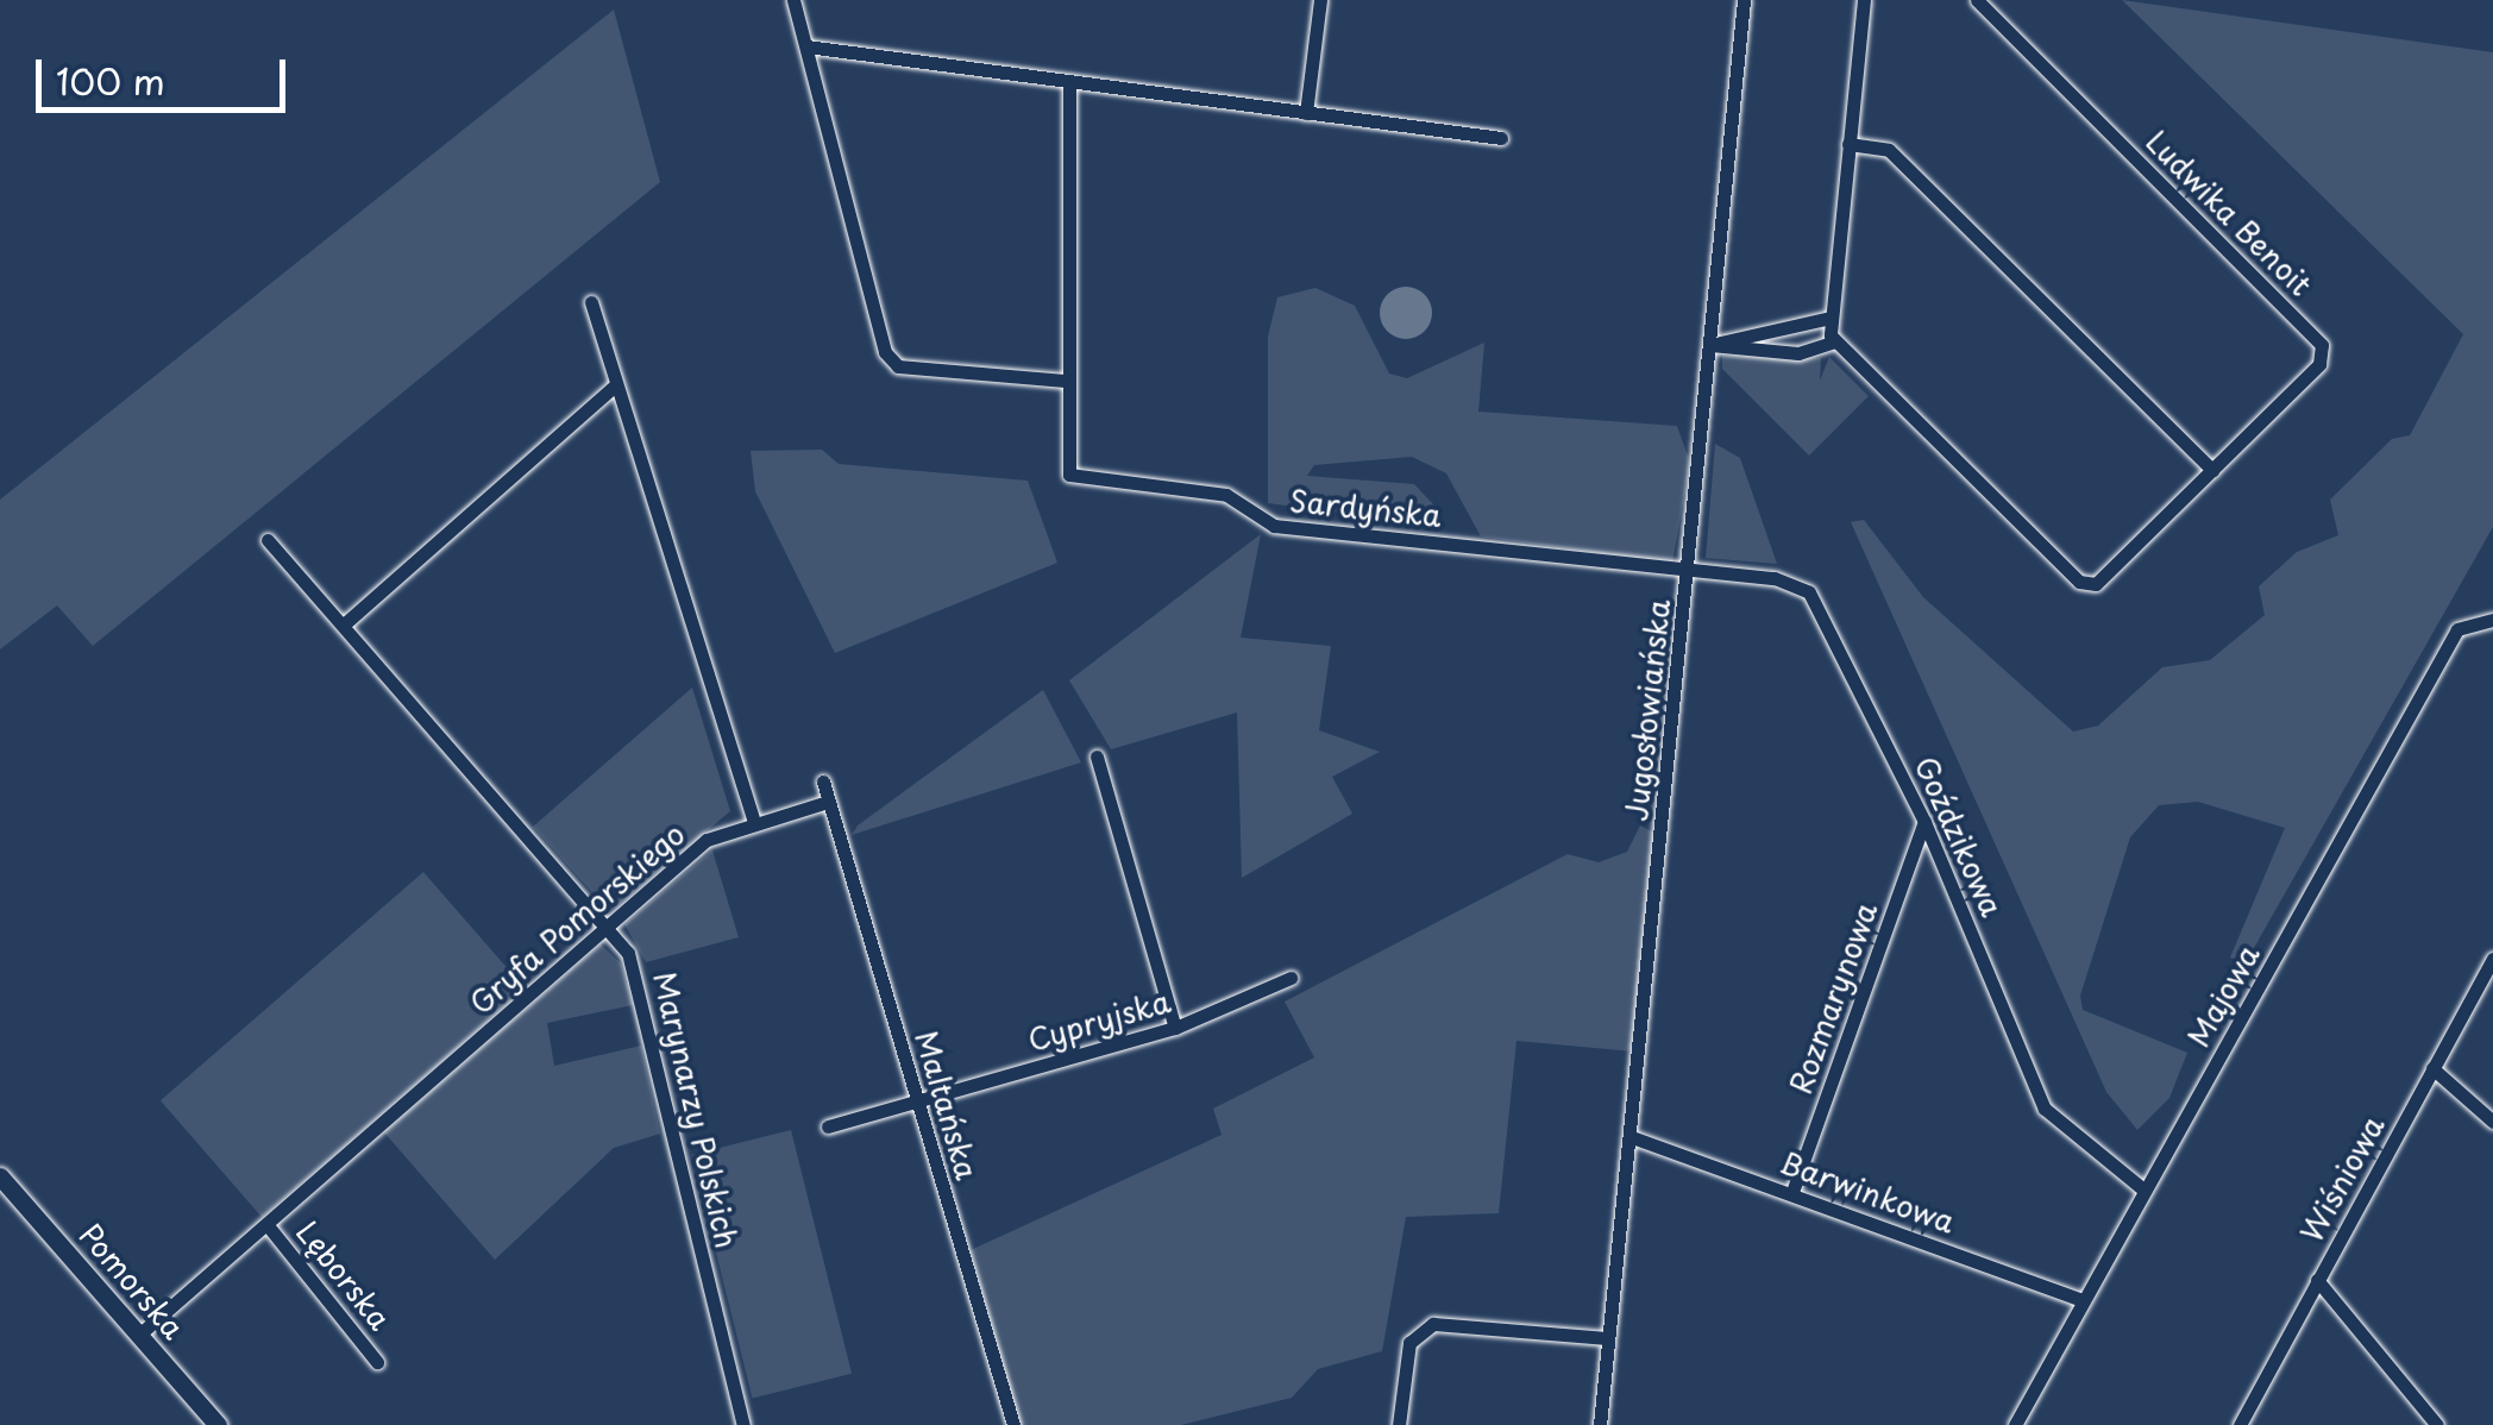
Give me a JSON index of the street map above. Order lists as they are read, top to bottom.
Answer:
{
  "streets": {
    "street": [
      "Ludwika Benoit",
      "Sardyńska",
      "Jugosłowiańska",
      "Goździkowa",
      "Gryfa Pomorskiego",
      "Majowa",
      "Rozmarynowa",
      "Cypryjska",
      "Maltańska",
      "Marynarzy Polskich",
      "Wiśniowa",
      "Barwinkowa",
      "Lęborska",
      "Pomorska"
    ]
  },
  "crossings": [
    ["Sardyńska", "Jugosłowiańska"],
    ["Sardyńska", "Goździkowa"],
    ["Jugosłowiańska", "Goździkowa"],
    ["Jugosłowiańska", "Barwinkowa"],
    ["Goździkowa", "Majowa"],
    ["Goździkowa", "Rozmarynowa"],
    ["Gryfa Pomorskiego", "Marynarzy Polskich"],
    ["Gryfa Pomorskiego", "Lęborska"],
    ["Gryfa Pomorskiego", "Pomorska"],
    ["Majowa", "Barwinkowa"],
    ["Rozmarynowa", "Barwinkowa"],
    ["Cypryjska", "Maltańska"]
  ],
  "scale_bar": "100 m"
}
